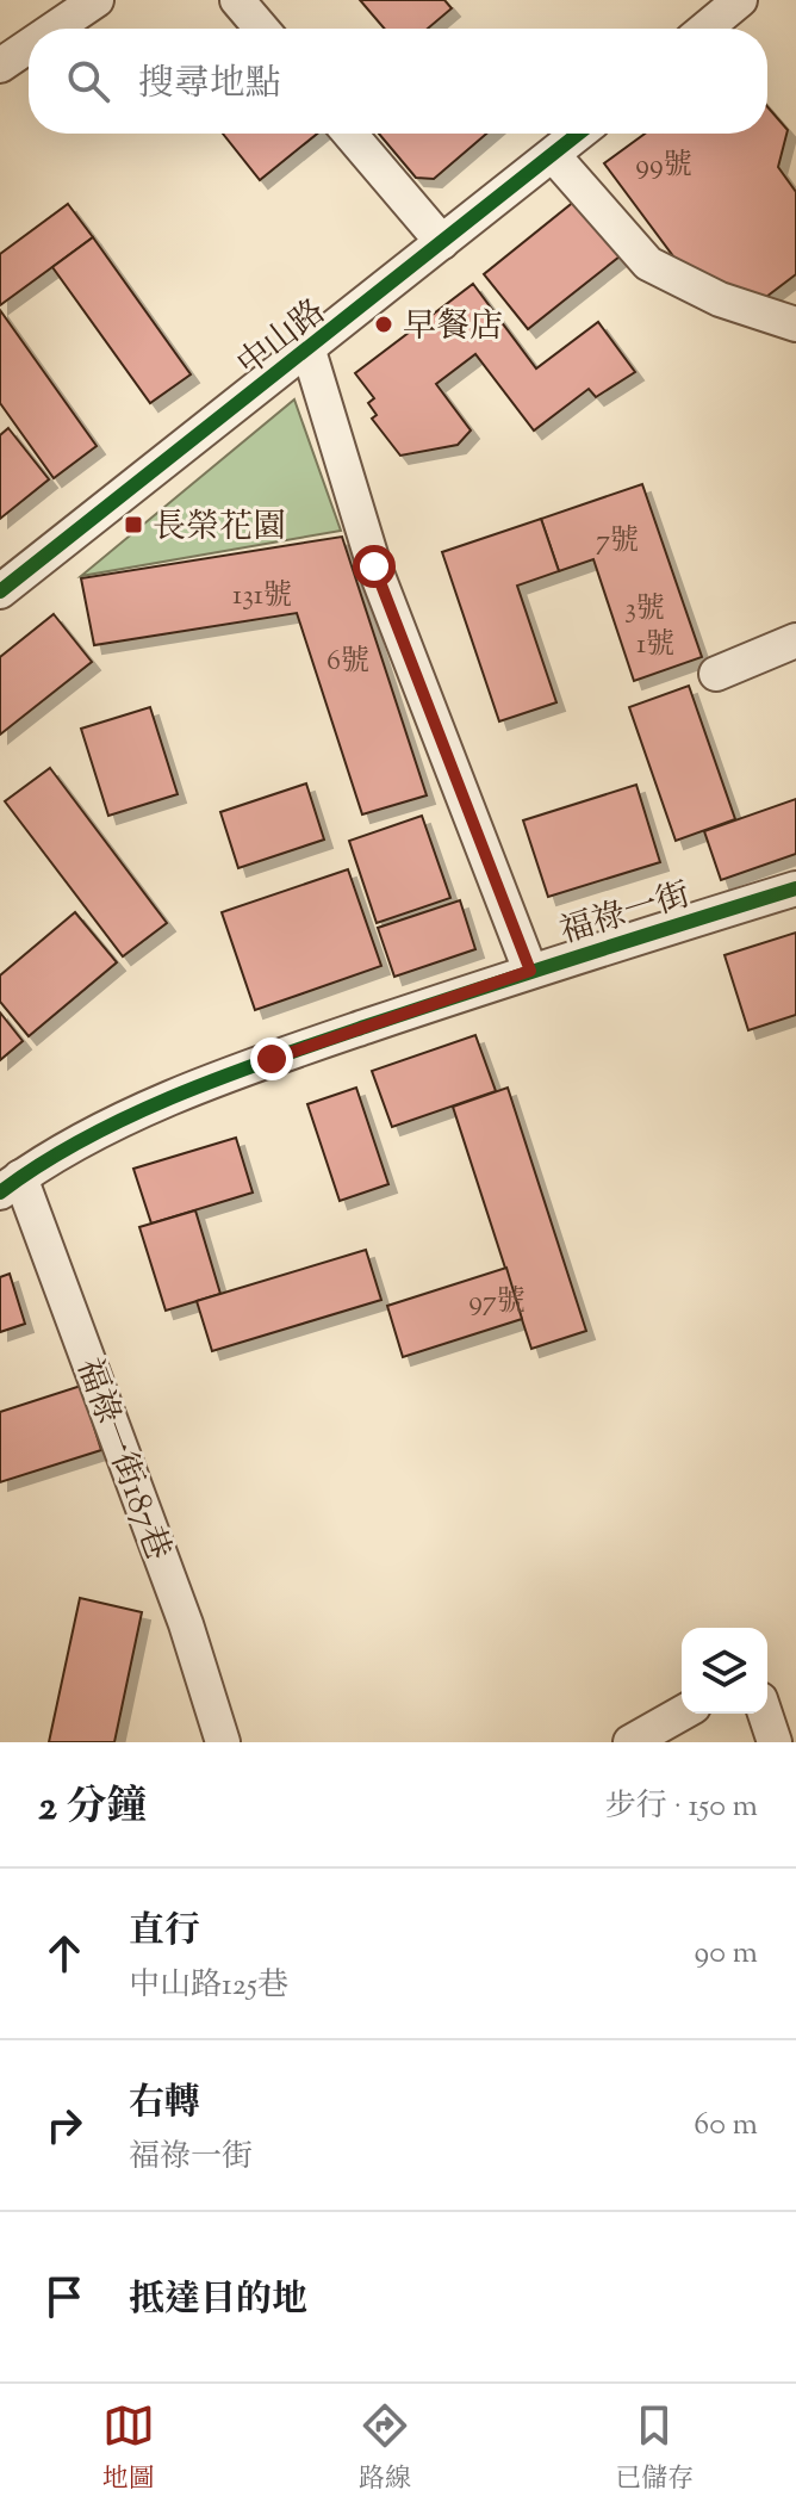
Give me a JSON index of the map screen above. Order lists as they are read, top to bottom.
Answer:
{
  "streets": {
    "street": ["中山路", "福祿一街", "福祿一街187巷"]
  },
  "crossings": [
    ["福祿一街", "福祿一街187巷"]
  ],
  "places": {
    "other": ["早餐店"],
    "transit": ["長榮花園"]
  },
  "house_numbers": [
    "99號",
    "7號",
    "131號",
    "3號",
    "1號",
    "6號",
    "97號"
  ],
  "page": {
    "search": "搜尋地點",
    "heading": ["2 分鐘", "步行 · 150 m"],
    "list": [
      ["直行", "中山路125巷", "90 m"],
      ["右轉", "福祿一街", "60 m"],
      "抵達目的地"
    ],
    "nav": ["地圖", "路線", "已儲存"]
  }
}
